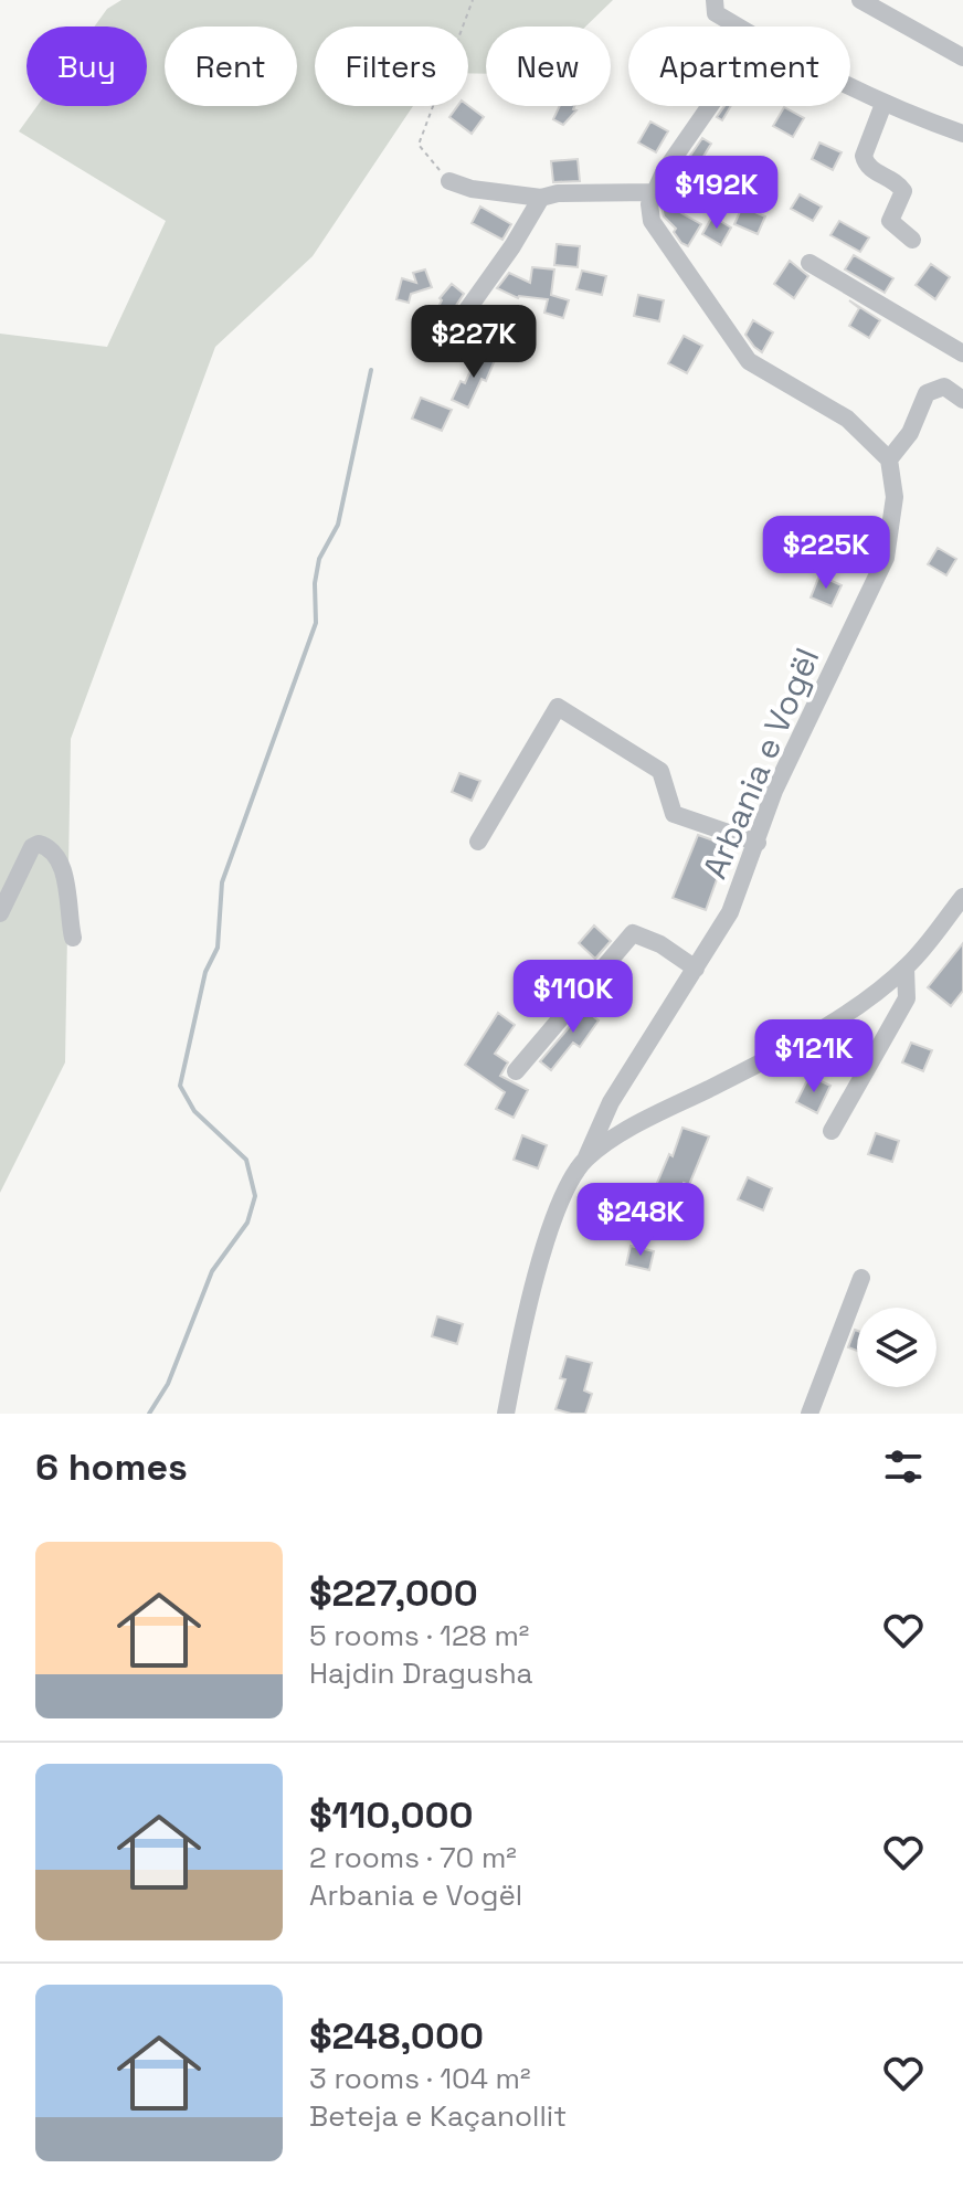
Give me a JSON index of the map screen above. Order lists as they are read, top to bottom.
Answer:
{
  "streets": {
    "street": ["Arbania e Vogël"]
  },
  "page": {
    "chip": [
      "Buy",
      "Rent",
      "Filters",
      "New",
      "Apartment"
    ],
    "price": [
      "$192K",
      "$227K",
      "$225K",
      "$110K",
      "$121K",
      "$248K"
    ],
    "heading": "6 homes",
    "list": [
      {
        "name": "$227,000",
        "note": "5 rooms · 128 m² · Hajdin Dragusha"
      },
      {
        "name": "$110,000",
        "note": "2 rooms · 70 m² · Arbania e Vogël"
      },
      {
        "name": "$248,000",
        "note": "3 rooms · 104 m² · Beteja e Kaçanollit"
      }
    ]
  }
}
